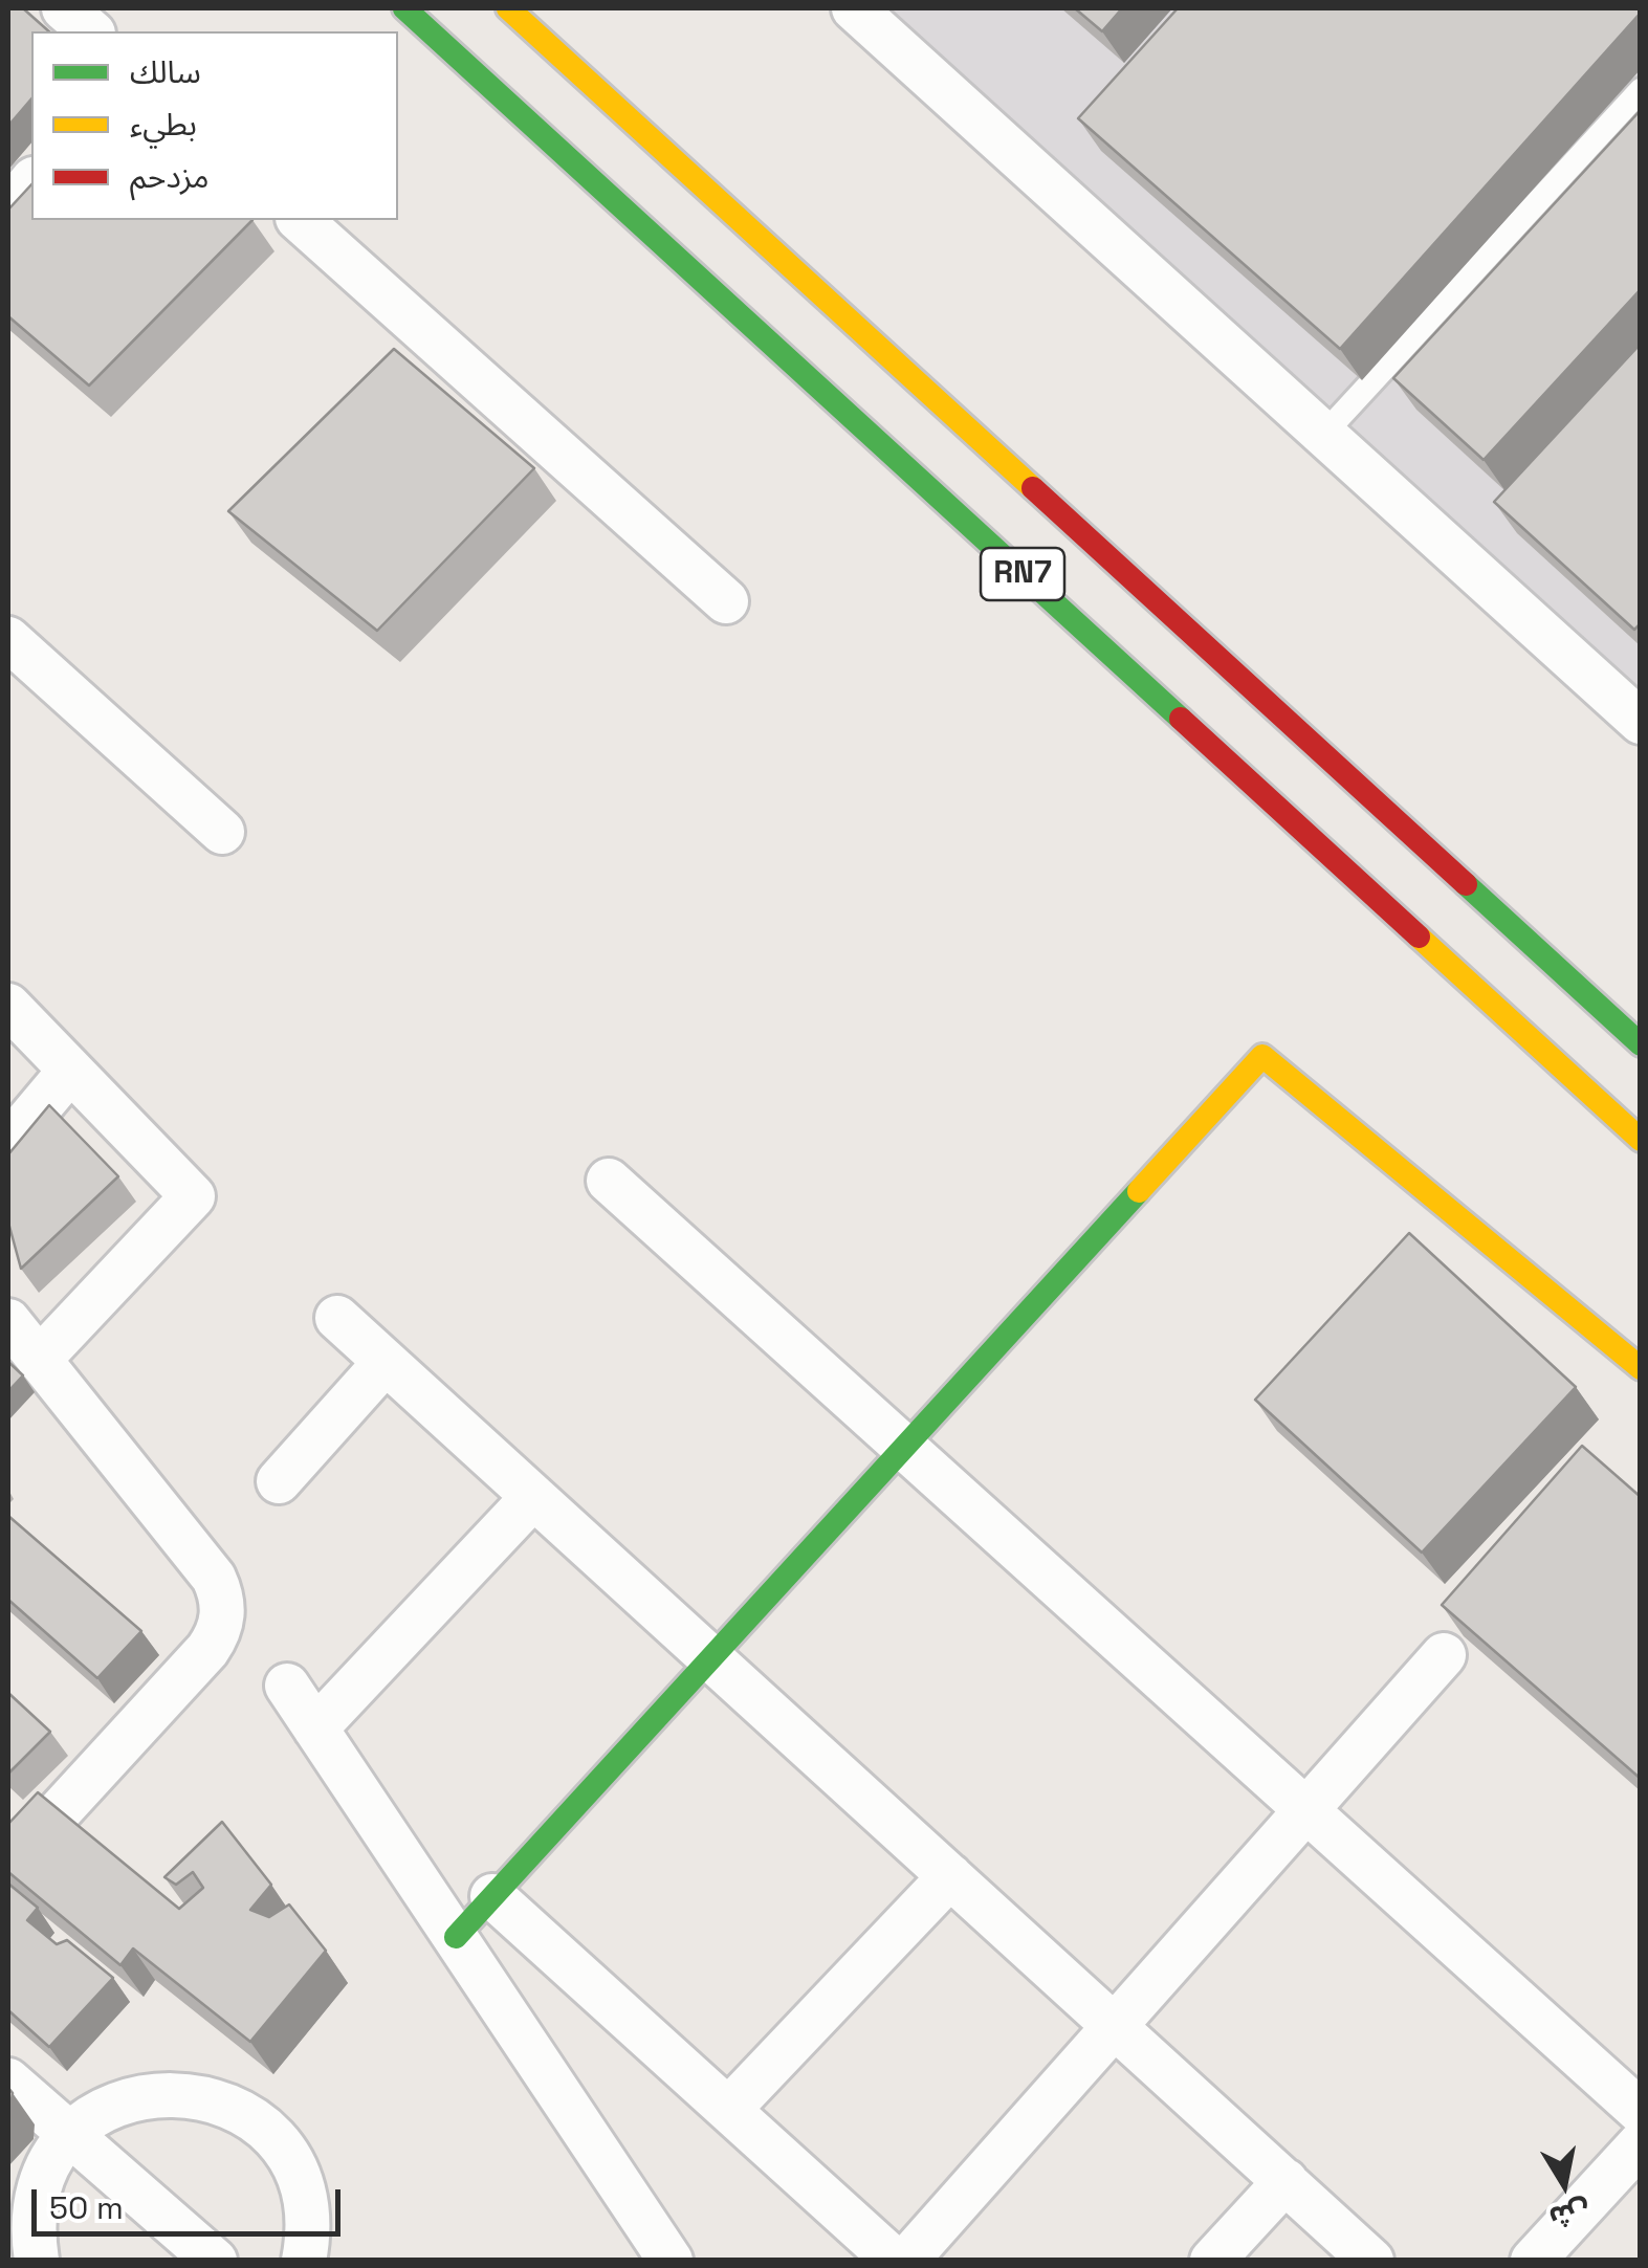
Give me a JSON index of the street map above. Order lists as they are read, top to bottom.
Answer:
{
  "streets": {
    "main road": ["RN7"]
  },
  "legend": ["سالك", "بطيء", "مزدحم"],
  "scale_bar": "50 m",
  "north": "bottom"
}
